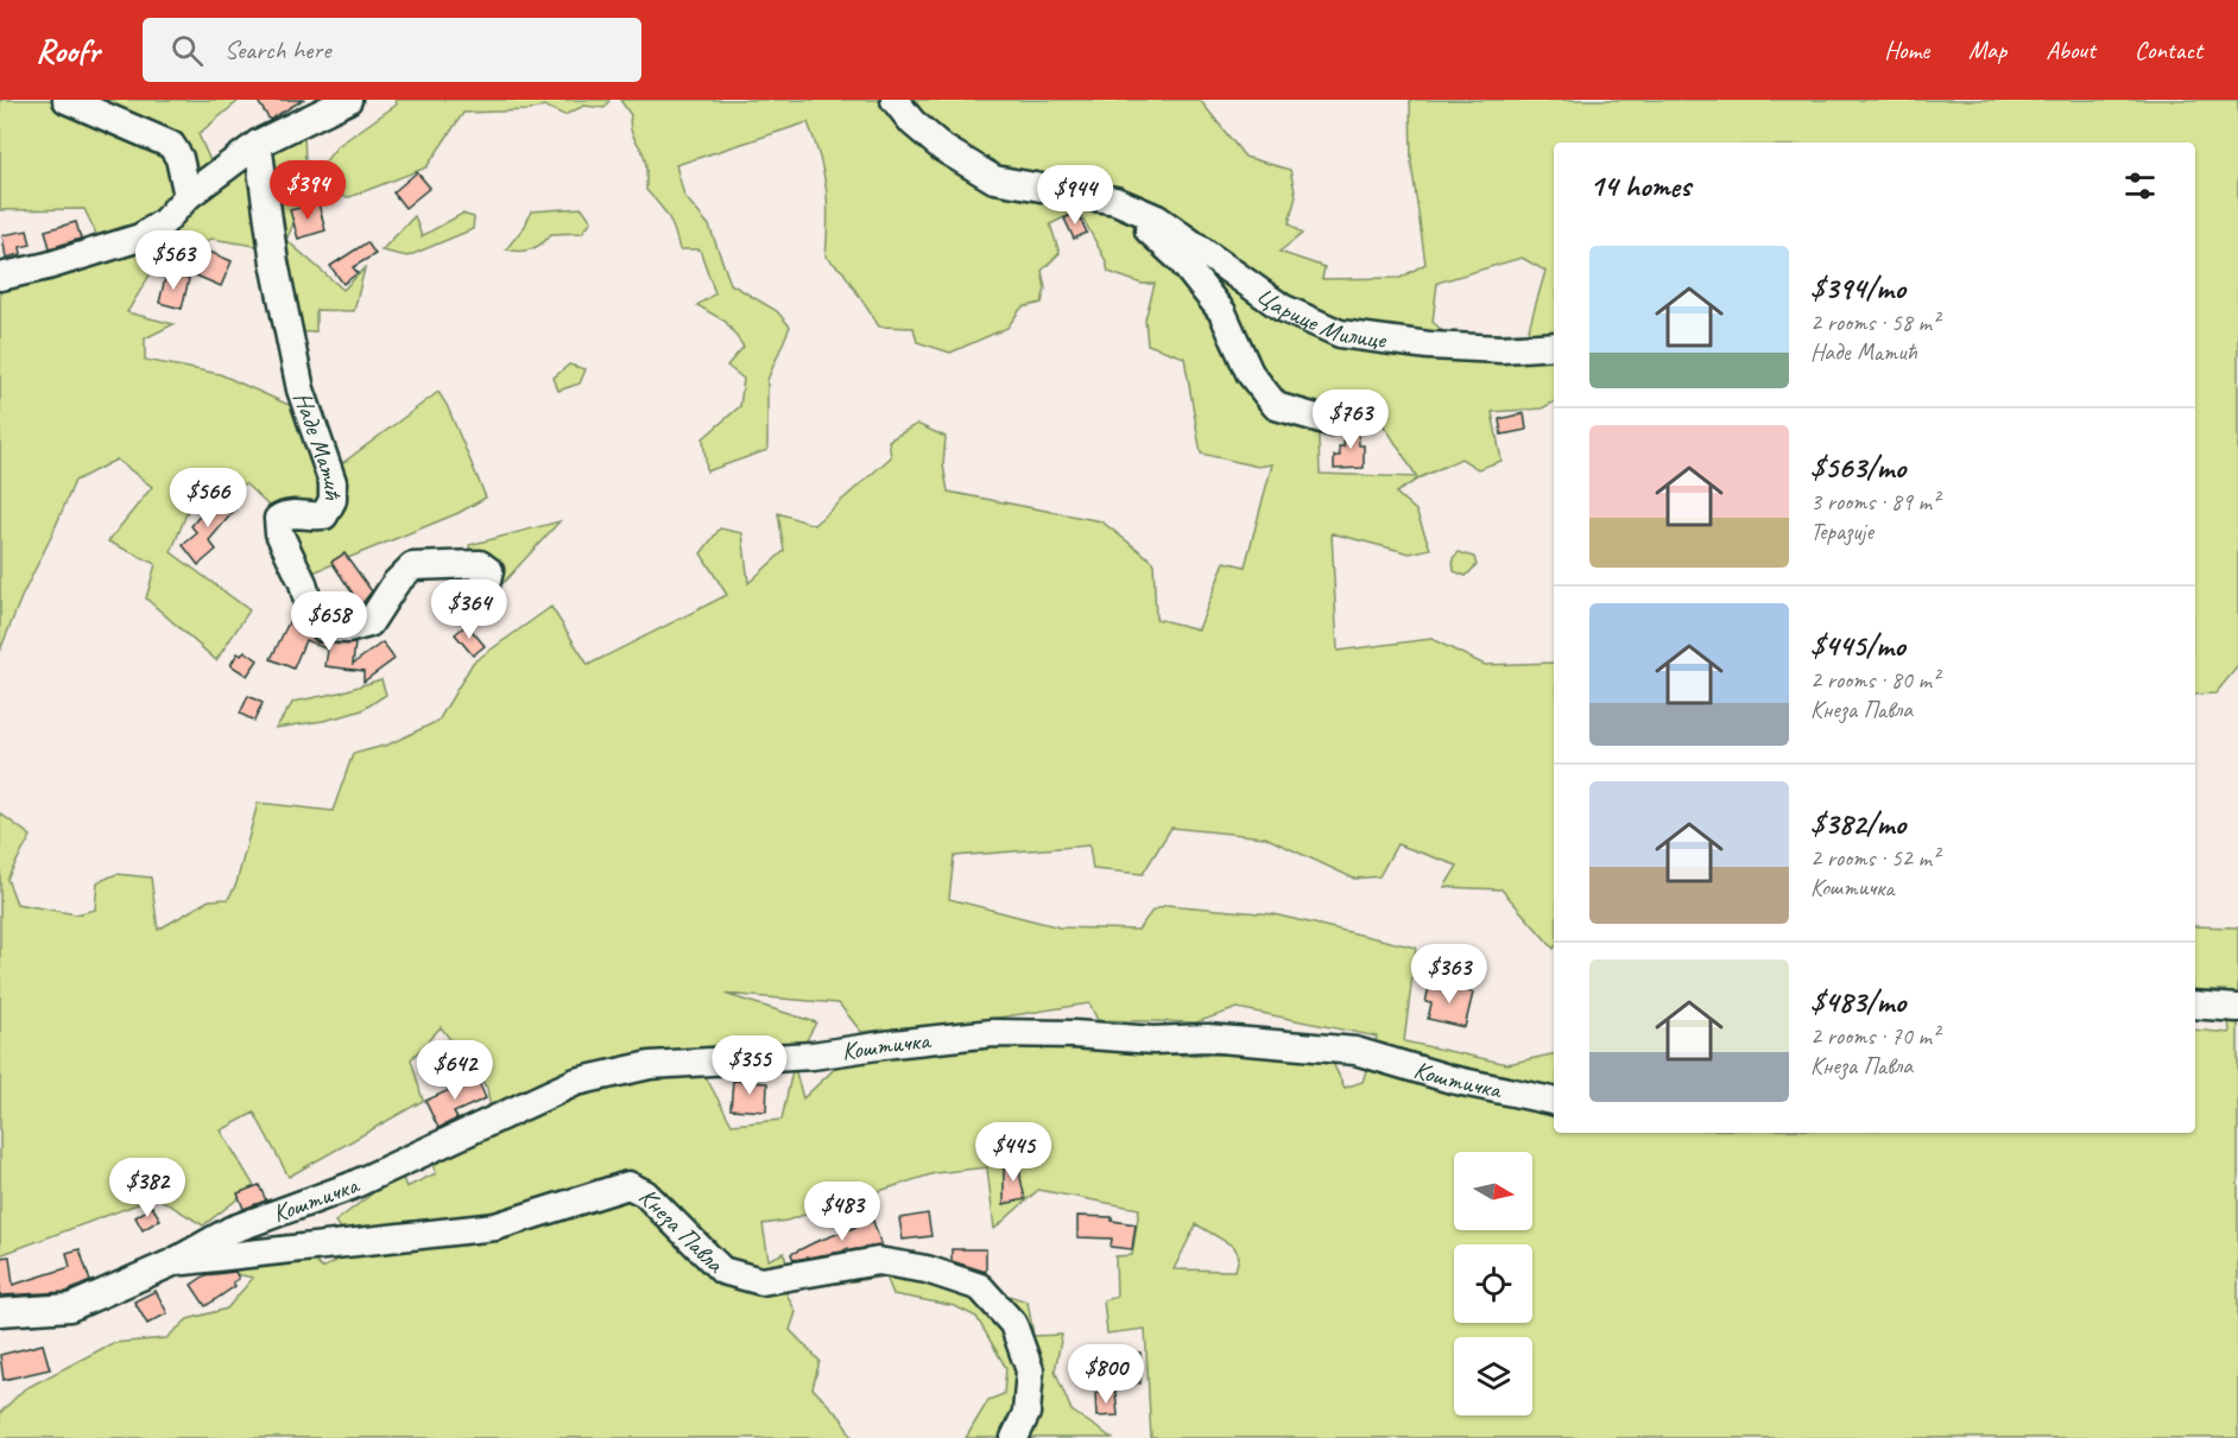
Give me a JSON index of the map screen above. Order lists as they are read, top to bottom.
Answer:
{
  "streets": {
    "street": [
      "Царице Милице",
      "Наде Матић",
      "Коштичка",
      "Кнеза Павла"
    ]
  },
  "crossings": [
    ["Коштичка", "Кнеза Павла"]
  ],
  "north": "right",
  "page": {
    "header": "Roofr",
    "search": "Search here",
    "nav": [
      "Home",
      "Map",
      "About",
      "Contact"
    ],
    "heading": "14 homes",
    "price": [
      "$394",
      "$944",
      "$563",
      "$763",
      "$566",
      "$364",
      "$658",
      "$363",
      "$355",
      "$642",
      "$445",
      "$382",
      "$483",
      "$800"
    ],
    "list": [
      {
        "name": "$394/mo",
        "note": "2 rooms · 58 m² · Наде Матић"
      },
      {
        "name": "$563/mo",
        "note": "3 rooms · 89 m² · Теразије"
      },
      {
        "name": "$445/mo",
        "note": "2 rooms · 80 m² · Кнеза Павла"
      },
      {
        "name": "$382/mo",
        "note": "2 rooms · 52 m² · Коштичка"
      },
      {
        "name": "$483/mo",
        "note": "2 rooms · 70 m² · Кнеза Павла"
      }
    ]
  }
}
